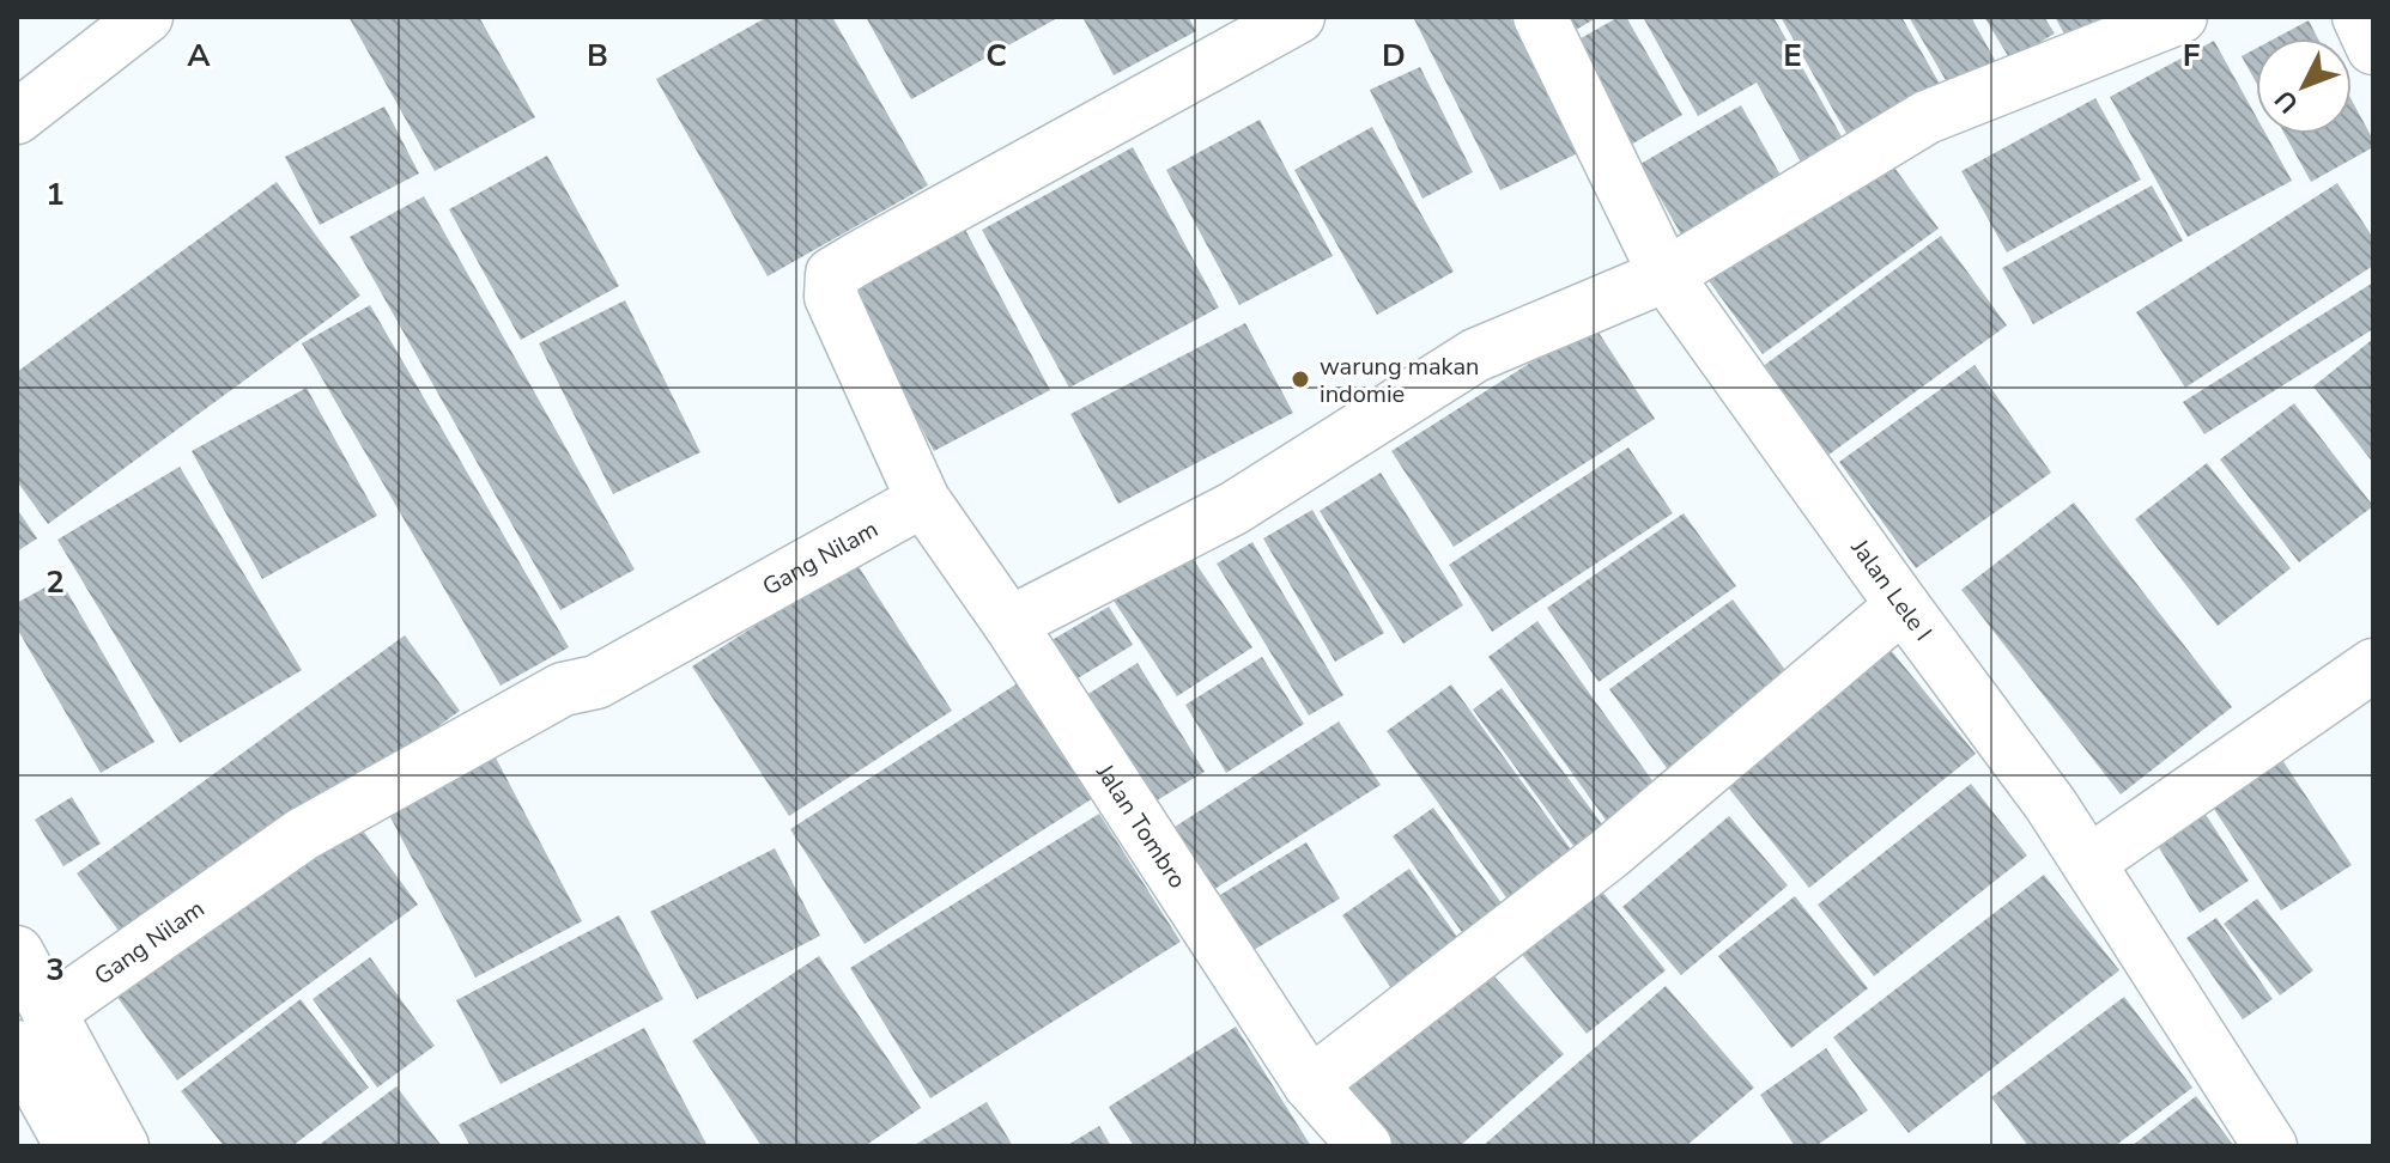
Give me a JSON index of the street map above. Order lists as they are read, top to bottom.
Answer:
{
  "streets": {
    "main road": ["Gang Nilam", "Jalan Lele I", "Jalan Tombro"]
  },
  "crossings": [
    ["Gang Nilam", "Jalan Tombro"]
  ],
  "places": ["warung makan indomie"],
  "north": "bottom left",
  "grid": {
    "columns": [
      "A",
      "B",
      "C",
      "D",
      "E",
      "F"
    ],
    "rows": ["1", "2", "3"]
  }
}
